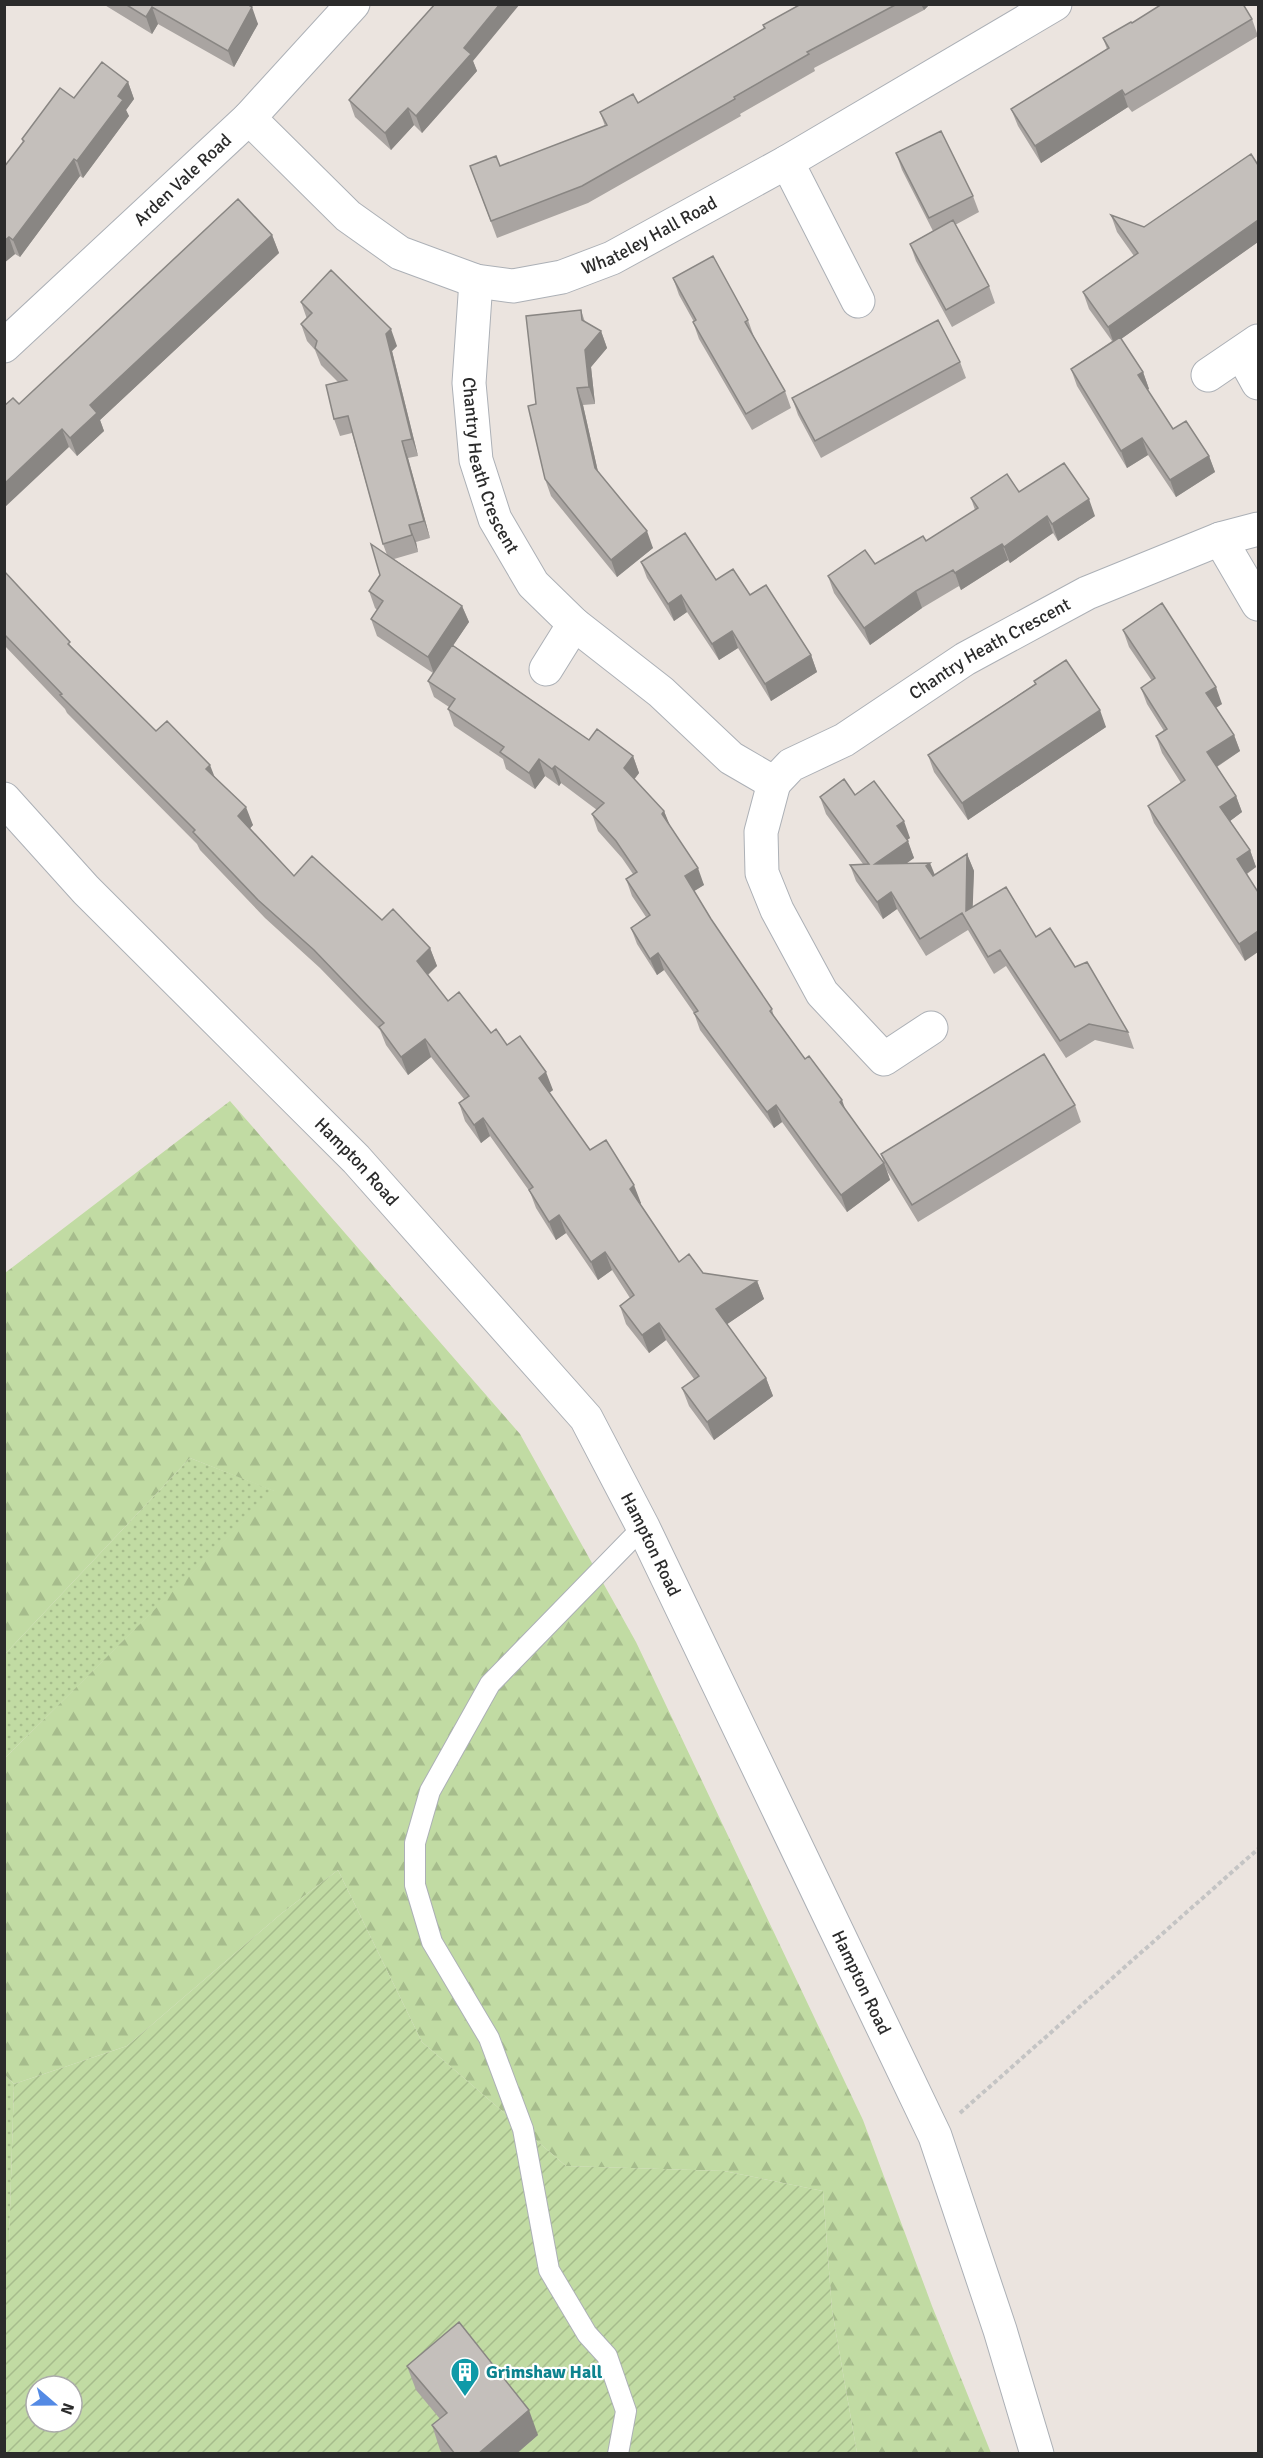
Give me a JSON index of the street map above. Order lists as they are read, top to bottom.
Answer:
{
  "streets": {
    "street": [
      "Arden Vale Road",
      "Whateley Hall Road",
      "Chantry Heath Crescent",
      "Hampton Road"
    ]
  },
  "crossings": [
    ["Arden Vale Road", "Whateley Hall Road"],
    ["Whateley Hall Road", "Chantry Heath Crescent"]
  ],
  "places": {
    "building": ["Grimshaw Hall"]
  },
  "north": "right"
}
